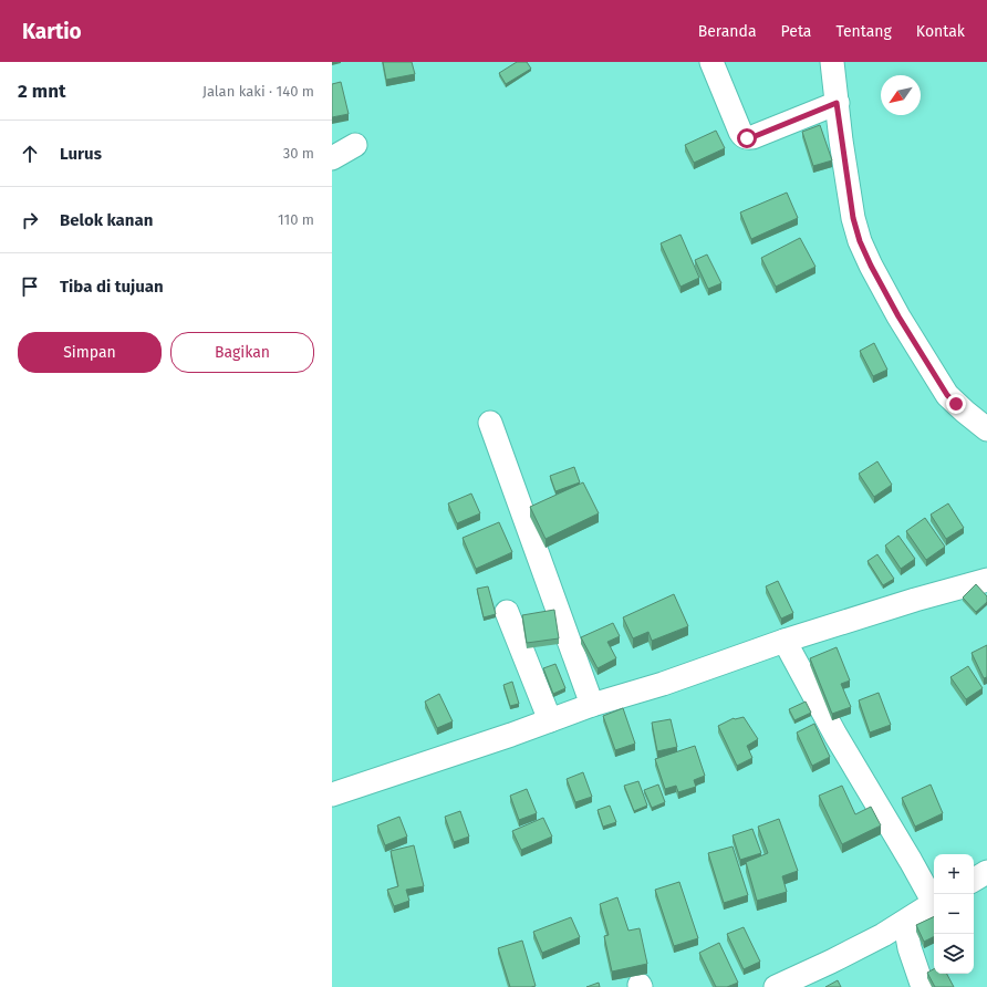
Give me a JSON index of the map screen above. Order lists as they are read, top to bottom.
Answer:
{
  "north": "bottom left",
  "page": {
    "header": "Kartio",
    "nav": [
      "Beranda",
      "Peta",
      "Tentang",
      "Kontak"
    ],
    "heading": ["2 mnt", "Jalan kaki · 140 m"],
    "list": [
      ["Lurus", "30 m"],
      ["Belok kanan", "110 m"],
      "Tiba di tujuan"
    ],
    "buttons": ["Simpan", "Bagikan"],
    "map_buttons": ["+", "−"]
  }
}
